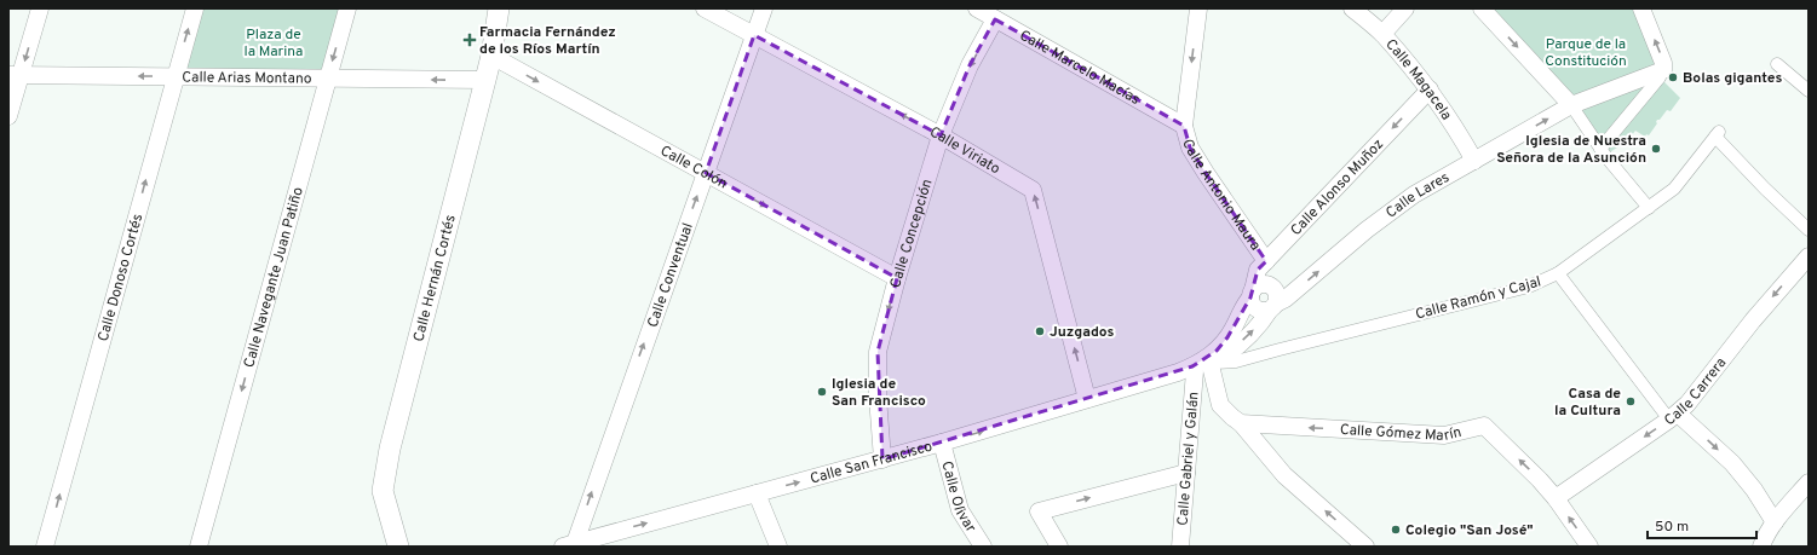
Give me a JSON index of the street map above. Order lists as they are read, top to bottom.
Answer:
{
  "streets": {
    "street": [
      "Calle Marcelo Macías",
      "Calle Arias Montano",
      "Calle Magacela",
      "Calle Viriato",
      "Calle Colón",
      "Calle Alonso Muñoz",
      "Calle Antonio Maura",
      "Calle Lares",
      "Calle Concepción",
      "Calle Conventual",
      "Calle Donoso Cortés",
      "Calle Navegante Juan Patiño",
      "Calle Hernán Cortés",
      "Calle Ramón y Cajal",
      "Calle Carrera",
      "Calle Gómez Marín",
      "Calle Gabriel y Galán",
      "Calle San Francisco",
      "Calle Olivar"
    ]
  },
  "crossings": [
    ["Calle Marcelo Macías", "Calle Antonio Maura"],
    ["Calle Marcelo Macías", "Calle Concepción"],
    ["Calle Arias Montano", "Calle Donoso Cortés"],
    ["Calle Arias Montano", "Calle Navegante Juan Patiño"],
    ["Calle Arias Montano", "Calle Hernán Cortés"],
    ["Calle Magacela", "Calle Alonso Muñoz"],
    ["Calle Magacela", "Calle Lares"],
    ["Calle Viriato", "Calle Concepción"],
    ["Calle Viriato", "Calle Conventual"],
    ["Calle Viriato", "Calle San Francisco"],
    ["Calle Colón", "Calle Concepción"],
    ["Calle Colón", "Calle Conventual"],
    ["Calle Colón", "Calle Hernán Cortés"],
    ["Calle Alonso Muñoz", "Calle Antonio Maura"],
    ["Calle Alonso Muñoz", "Calle Lares"],
    ["Calle Alonso Muñoz", "Calle Ramón y Cajal"],
    ["Calle Alonso Muñoz", "Calle Gabriel y Galán"],
    ["Calle Alonso Muñoz", "Calle San Francisco"],
    ["Calle Lares", "Calle Ramón y Cajal"],
    ["Calle Lares", "Calle Gabriel y Galán"],
    ["Calle Lares", "Calle San Francisco"],
    ["Calle Concepción", "Calle San Francisco"],
    ["Calle Conventual", "Calle San Francisco"],
    ["Calle Ramón y Cajal", "Calle Gabriel y Galán"],
    ["Calle Ramón y Cajal", "Calle San Francisco"],
    ["Calle Carrera", "Calle Gómez Marín"],
    ["Calle Gabriel y Galán", "Calle San Francisco"],
    ["Calle San Francisco", "Calle Olivar"]
  ],
  "one_way": [
    "Calle Arias Montano",
    "Calle Viriato",
    "Calle Colón",
    "Calle Alonso Muñoz",
    "Calle Antonio Maura",
    "Calle Lares",
    "Calle Concepción",
    "Calle Conventual",
    "Calle Donoso Cortés",
    "Calle Navegante Juan Patiño",
    "Calle Carrera",
    "Calle Gómez Marín",
    "Calle San Francisco"
  ],
  "parks": ["Plaza de la Marina", "Parque de la Constitución"],
  "places": {
    "health": ["Farmacia Fernández de los Ríos Martín"],
    "other": [
      "Bolas gigantes",
      "Iglesia de Nuestra Señora de la Asunción",
      "Juzgados",
      "Iglesia de San Francisco",
      "Casa de la Cultura",
      "Colegio \"San José\""
    ]
  },
  "scale_bar": "50 m"
}
